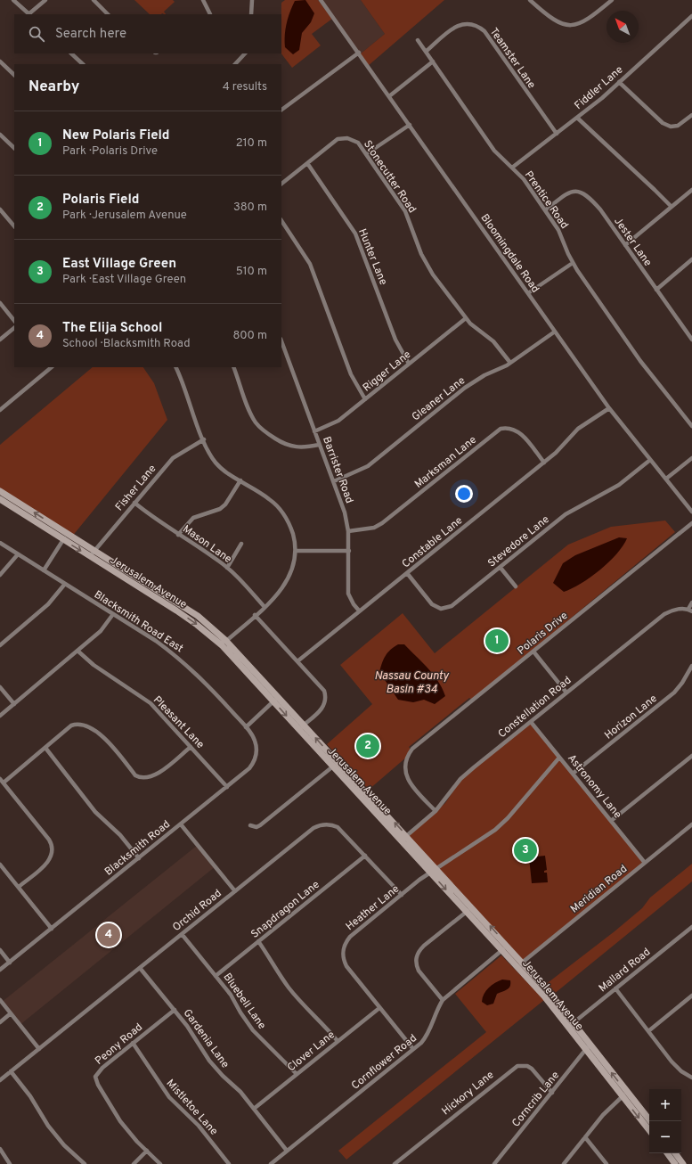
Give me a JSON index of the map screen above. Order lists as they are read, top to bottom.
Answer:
{
  "streets": {
    "main road": ["Jerusalem Avenue"],
    "street": [
      "Teamster Lane",
      "Fiddler Lane",
      "Stonecutter Road",
      "Prentice Road",
      "Jester Lane",
      "Bloomingdale Road",
      "Hunter Lane",
      "Rigger Lane",
      "Gleaner Lane",
      "Marksman Lane",
      "Barrister Road",
      "Fisher Lane",
      "Stevedore Lane",
      "Constable Lane",
      "Mason Lane",
      "Blacksmith Road East",
      "Polaris Drive",
      "Constellation Road",
      "Horizon Lane",
      "Pleasant Lane",
      "Astronomy Lane",
      "Blacksmith Road",
      "Meridian Road",
      "Heather Lane",
      "Snapdragon Lane",
      "Orchid Road",
      "Mallard Road",
      "Bluebell Lane",
      "Gardenia Lane",
      "Peony Road",
      "Clover Lane",
      "Cornflower Road",
      "Hickory Lane",
      "Corncrib Lane",
      "Mistletoe Lane"
    ]
  },
  "crossings": [
    ["Teamster Lane", "Fiddler Lane"],
    ["Teamster Lane", "Prentice Road"],
    ["Fiddler Lane", "Prentice Road"],
    ["Stonecutter Road", "Hunter Lane"],
    ["Stonecutter Road", "Rigger Lane"],
    ["Stonecutter Road", "Gleaner Lane"],
    ["Prentice Road", "Jester Lane"],
    ["Bloomingdale Road", "Gleaner Lane"],
    ["Bloomingdale Road", "Stevedore Lane"],
    ["Bloomingdale Road", "Constable Lane"],
    ["Hunter Lane", "Rigger Lane"],
    ["Rigger Lane", "Barrister Road"],
    ["Gleaner Lane", "Barrister Road"],
    ["Marksman Lane", "Barrister Road"],
    ["Marksman Lane", "Constable Lane"],
    ["Barrister Road", "Constable Lane"],
    ["Fisher Lane", "Mason Lane"],
    ["Fisher Lane", "Jerusalem Avenue"],
    ["Stevedore Lane", "Constable Lane"],
    ["Jerusalem Avenue", "Constellation Road"],
    ["Jerusalem Avenue", "Meridian Road"],
    ["Jerusalem Avenue", "Heather Lane"],
    ["Jerusalem Avenue", "Mallard Road"],
    ["Jerusalem Avenue", "Cornflower Road"],
    ["Jerusalem Avenue", "Corncrib Lane"],
    ["Blacksmith Road East", "Blacksmith Road"],
    ["Polaris Drive", "Constellation Road"],
    ["Constellation Road", "Astronomy Lane"],
    ["Horizon Lane", "Astronomy Lane"],
    ["Pleasant Lane", "Blacksmith Road"],
    ["Astronomy Lane", "Meridian Road"],
    ["Astronomy Lane", "Heather Lane"],
    ["Heather Lane", "Orchid Road"],
    ["Heather Lane", "Clover Lane"],
    ["Heather Lane", "Cornflower Road"],
    ["Snapdragon Lane", "Orchid Road"],
    ["Snapdragon Lane", "Bluebell Lane"],
    ["Orchid Road", "Bluebell Lane"],
    ["Orchid Road", "Gardenia Lane"],
    ["Bluebell Lane", "Clover Lane"],
    ["Gardenia Lane", "Peony Road"],
    ["Gardenia Lane", "Clover Lane"],
    ["Gardenia Lane", "Cornflower Road"],
    ["Peony Road", "Mistletoe Lane"],
    ["Hickory Lane", "Corncrib Lane"]
  ],
  "water": ["Nassau County Basin #34"],
  "north": "top left",
  "page": {
    "search": "Search here",
    "heading": ["Nearby", "4 results"],
    "list": [
      {
        "mark": "1",
        "name": "New Polaris Field",
        "note": "Park · Polaris Drive",
        "value": "210 m"
      },
      {
        "mark": "2",
        "name": "Polaris Field",
        "note": "Park · Jerusalem Avenue",
        "value": "380 m"
      },
      {
        "mark": "3",
        "name": "East Village Green",
        "note": "Park · East Village Green",
        "value": "510 m"
      },
      {
        "mark": "4",
        "name": "The Elija School",
        "note": "School · Blacksmith Road",
        "value": "800 m"
      }
    ],
    "pins": [
      "1",
      "2",
      "3",
      "4"
    ],
    "map_buttons": ["+", "−"]
  }
}
